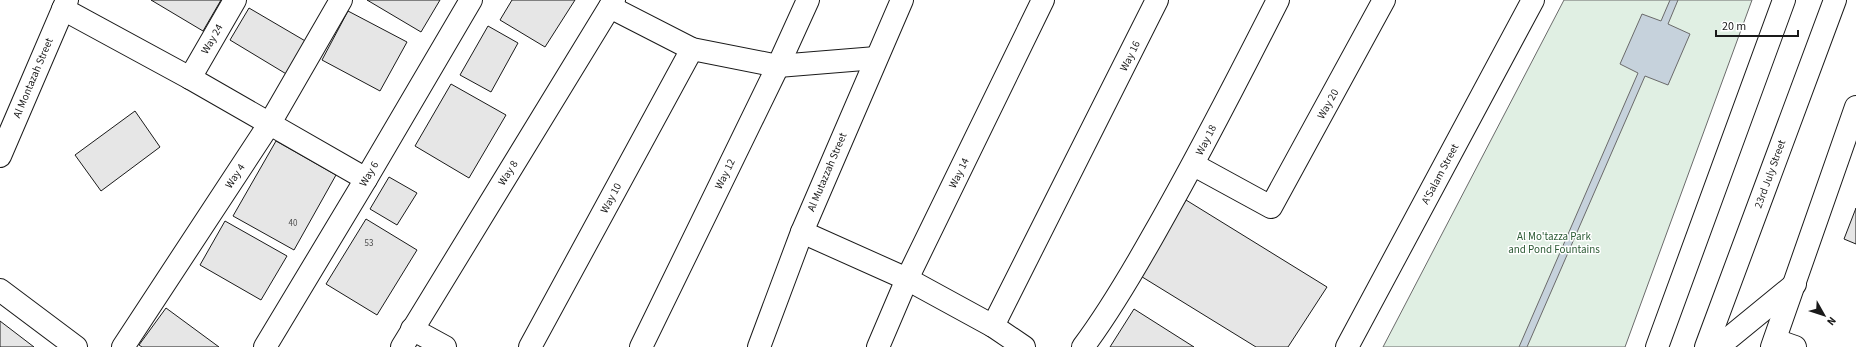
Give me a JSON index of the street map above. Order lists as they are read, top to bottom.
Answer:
{
  "streets": {
    "street": [
      "Way 24",
      "Way 16",
      "Al Montazah Street",
      "Way 20",
      "Way 18",
      "Al Mutazzah Street",
      "Way 8",
      "Way 14",
      "Way 6",
      "Way 12",
      "A'Salam Street",
      "23rd July Street",
      "Way 4",
      "Way 10"
    ]
  },
  "crossings": [
    ["Way 20", "Way 18"]
  ],
  "parks": ["Al Mo'tazza Park and Pond Fountains"],
  "house_numbers": ["40", "53"],
  "scale_bar": "20 m",
  "north": "bottom right"
}
